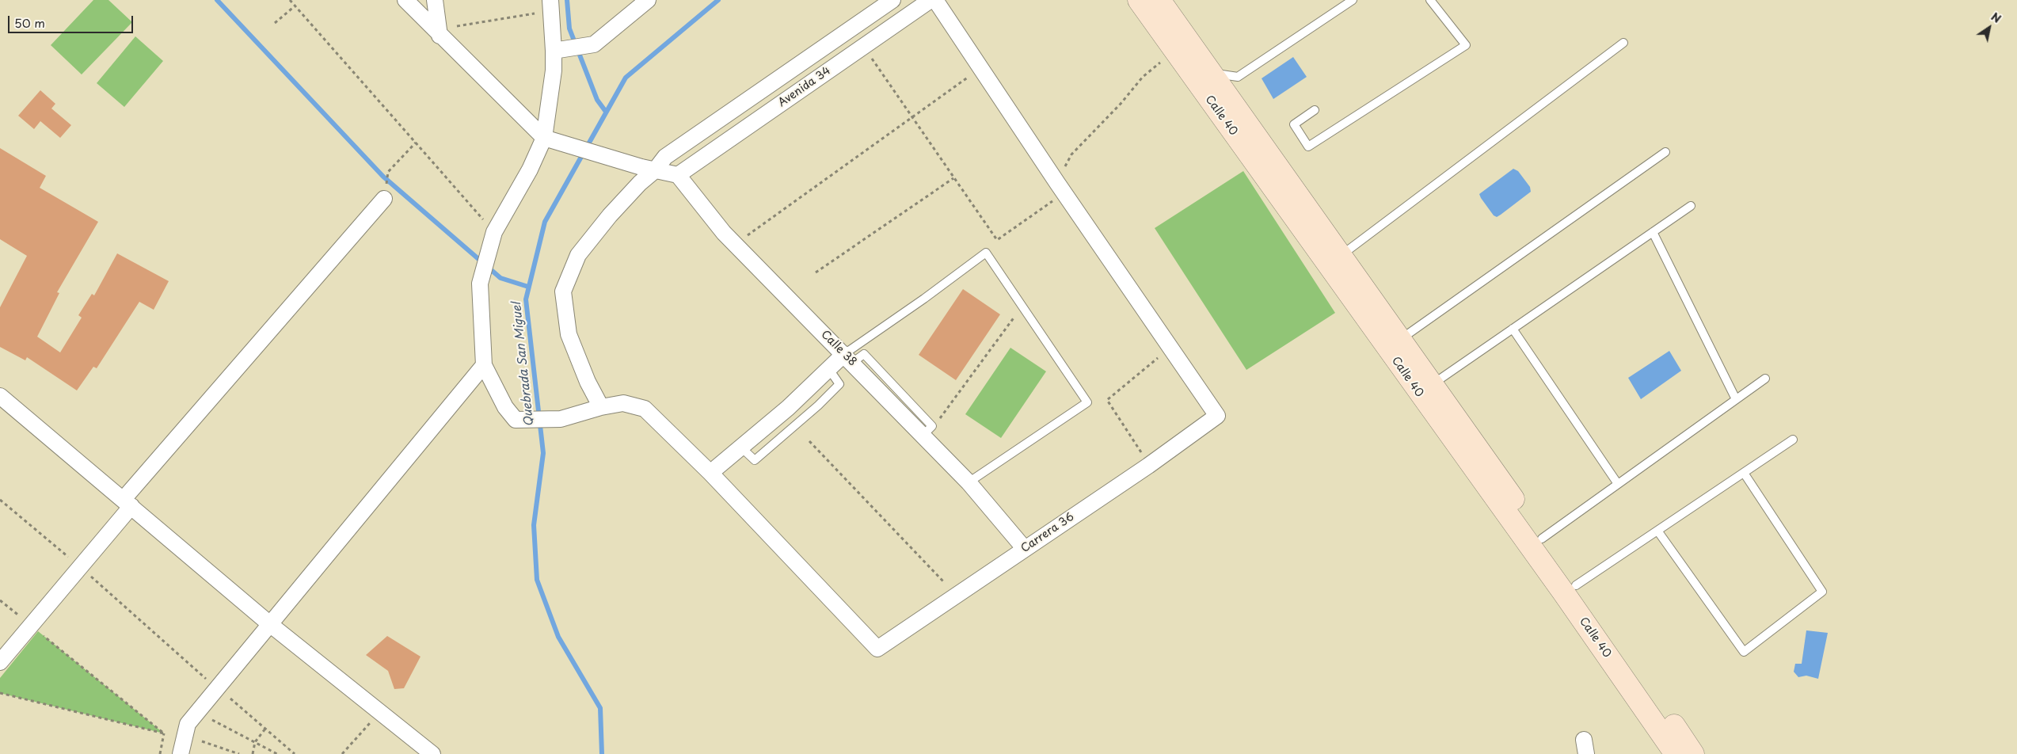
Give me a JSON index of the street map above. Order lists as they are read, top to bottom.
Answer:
{
  "streets": {
    "main road": ["Calle 40"],
    "street": ["Avenida 34", "Calle 38", "Carrera 36"]
  },
  "crossings": [
    ["Avenida 34", "Calle 38"],
    ["Calle 38", "Carrera 36"]
  ],
  "water": ["Quebrada San Miguel"],
  "scale_bar": "50 m",
  "north": "top right"
}
